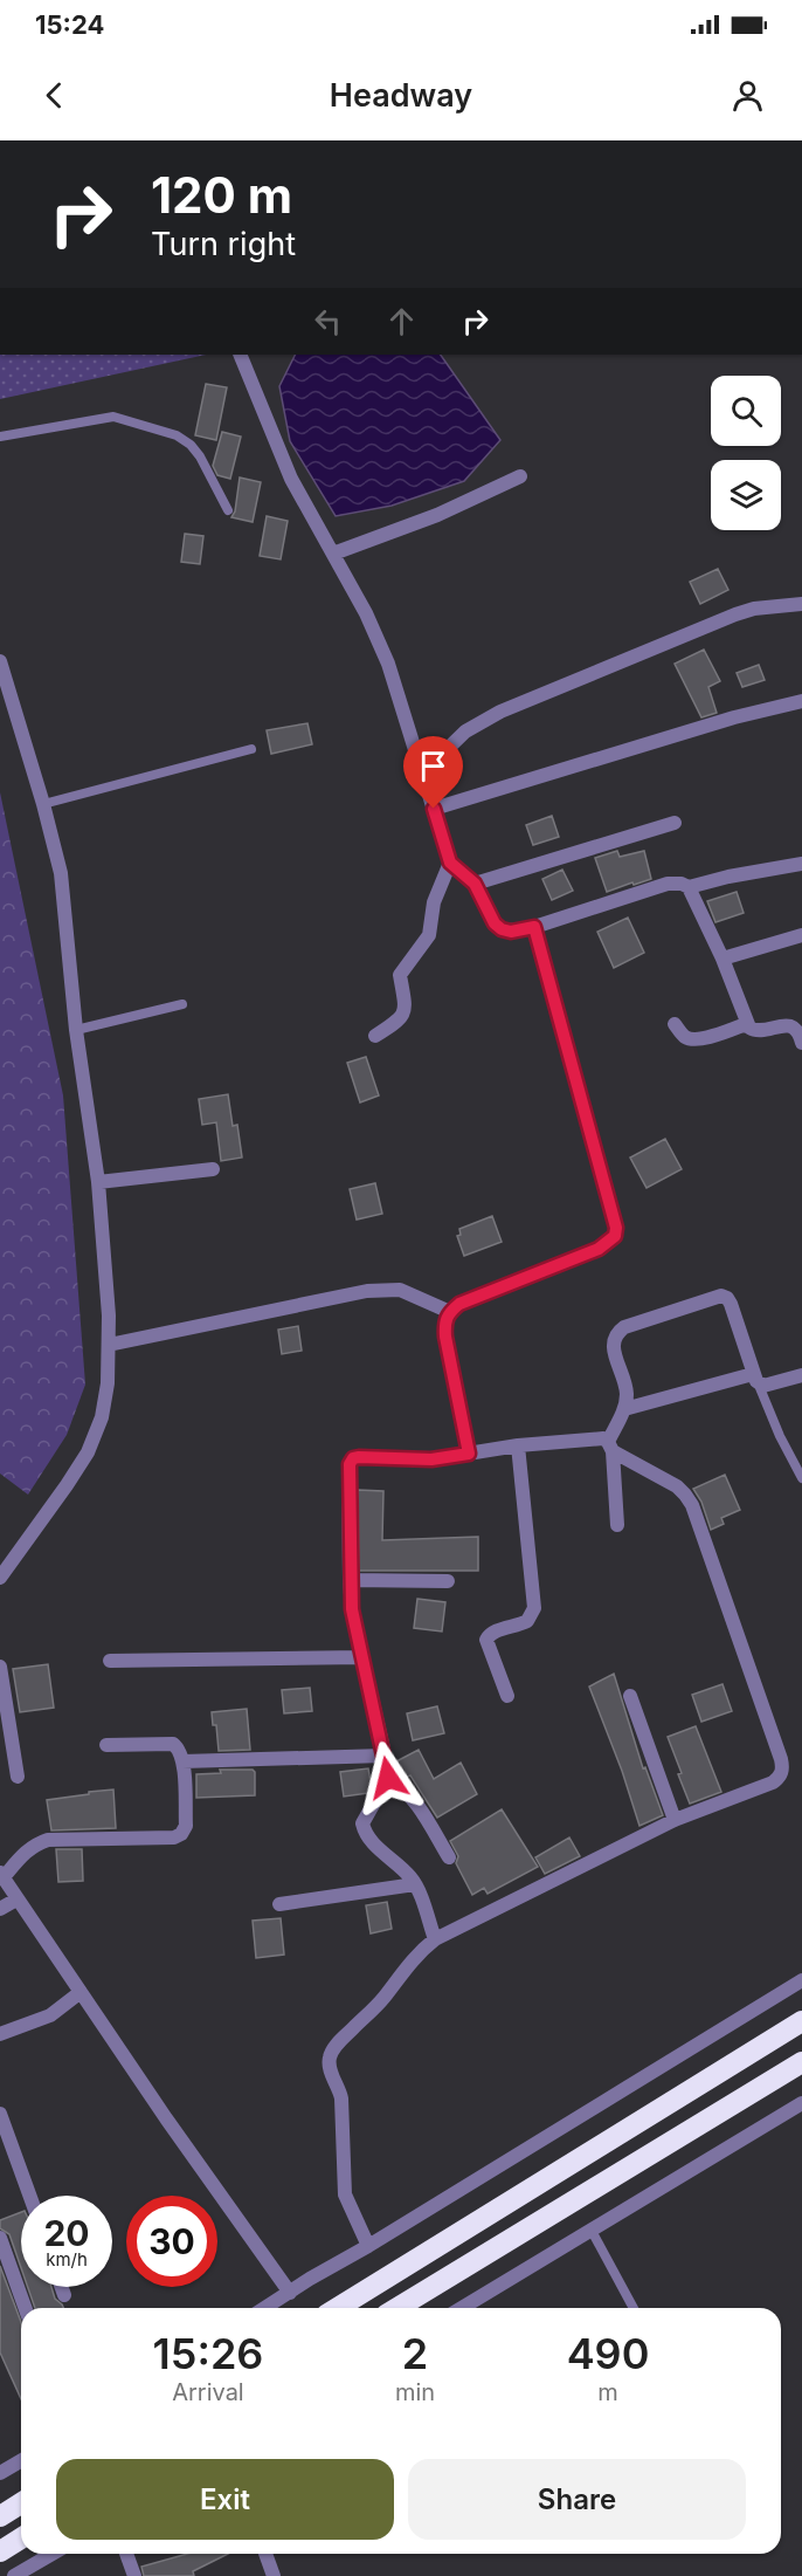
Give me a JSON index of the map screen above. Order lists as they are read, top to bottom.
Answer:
{
  "page": {
    "status": "15:24",
    "header": "Headway",
    "turn": ["120 m", "Turn right"],
    "speed": "20 km/h",
    "limit": "30",
    "eta": [
      "15:26",
      "Arrival",
      "2",
      "min",
      "490",
      "m"
    ],
    "buttons": ["Exit", "Share"]
  }
}
